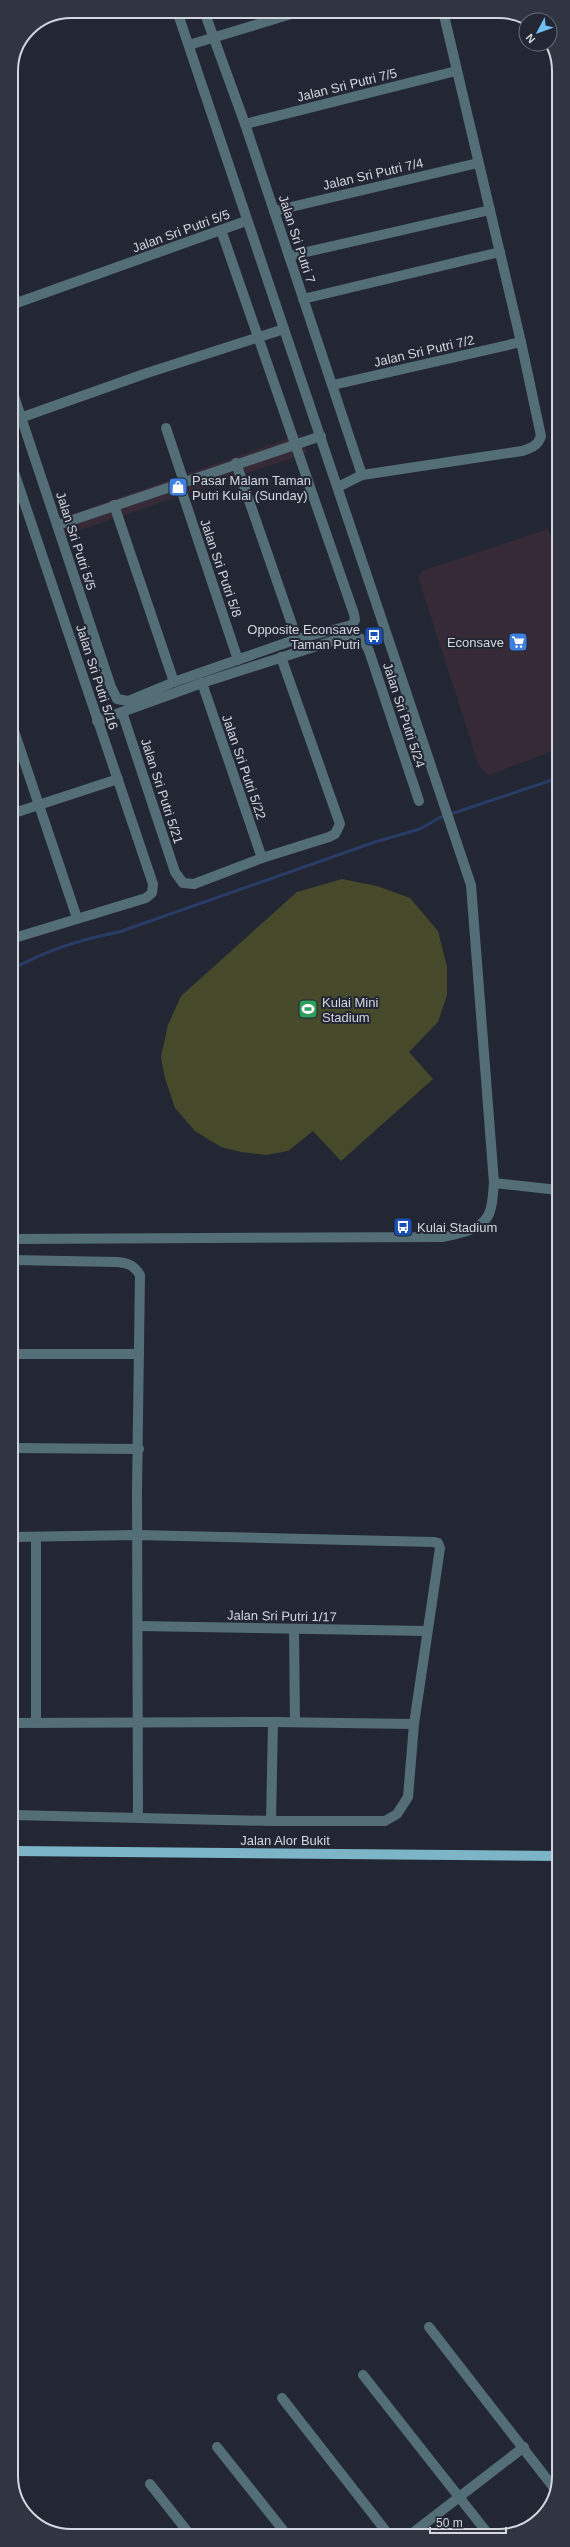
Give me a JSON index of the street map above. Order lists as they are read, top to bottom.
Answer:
{
  "streets": {
    "main road": ["Jalan Alor Bukit"],
    "street": [
      "Jalan Sri Putri 7/5",
      "Jalan Sri Putri 7/4",
      "Jalan Sri Putri 5/5",
      "Jalan Sri Putri 7",
      "Jalan Sri Putri 7/2",
      "Jalan Sri Putri 5/8",
      "Jalan Sri Putri 5/16",
      "Jalan Sri Putri 5/24",
      "Jalan Sri Putri 5/22",
      "Jalan Sri Putri 5/21",
      "Jalan Sri Putri 1/17"
    ]
  },
  "crossings": [
    ["Jalan Sri Putri 7/5", "Jalan Sri Putri 7"],
    ["Jalan Sri Putri 7/4", "Jalan Sri Putri 7"],
    ["Jalan Sri Putri 5/5", "Jalan Sri Putri 5/21"],
    ["Jalan Sri Putri 7", "Jalan Sri Putri 7/2"],
    ["Jalan Sri Putri 5/22", "Jalan Sri Putri 5/21"]
  ],
  "places": {
    "shop": ["Pasar Malam Taman Putri Kulai (Sunday)"],
    "bus stop": ["Opposite Econsave Taman Putri", "Kulai Stadium"],
    "supermarket": ["Econsave"],
    "sports": ["Kulai Mini Stadium"]
  },
  "scale_bar": "50 m",
  "north": "bottom left"
}
